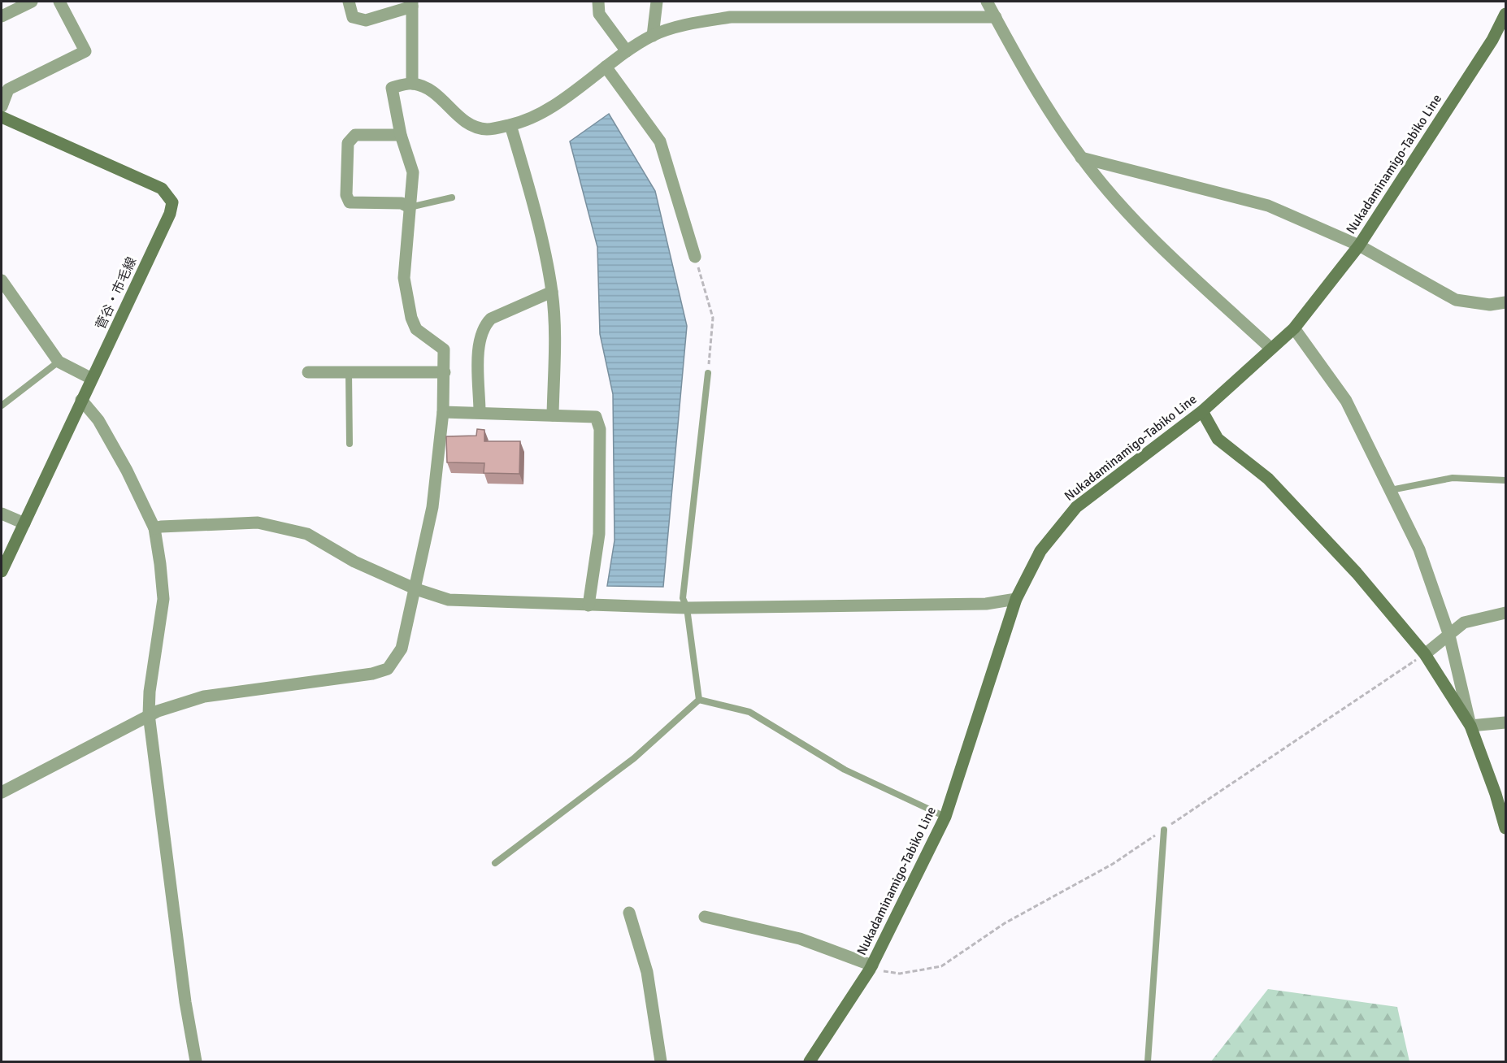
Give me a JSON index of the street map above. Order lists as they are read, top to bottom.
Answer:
{
  "streets": {
    "main road": ["Nukadaminamigo-Tabiko Line", "菅谷・市毛線"]
  }
}
